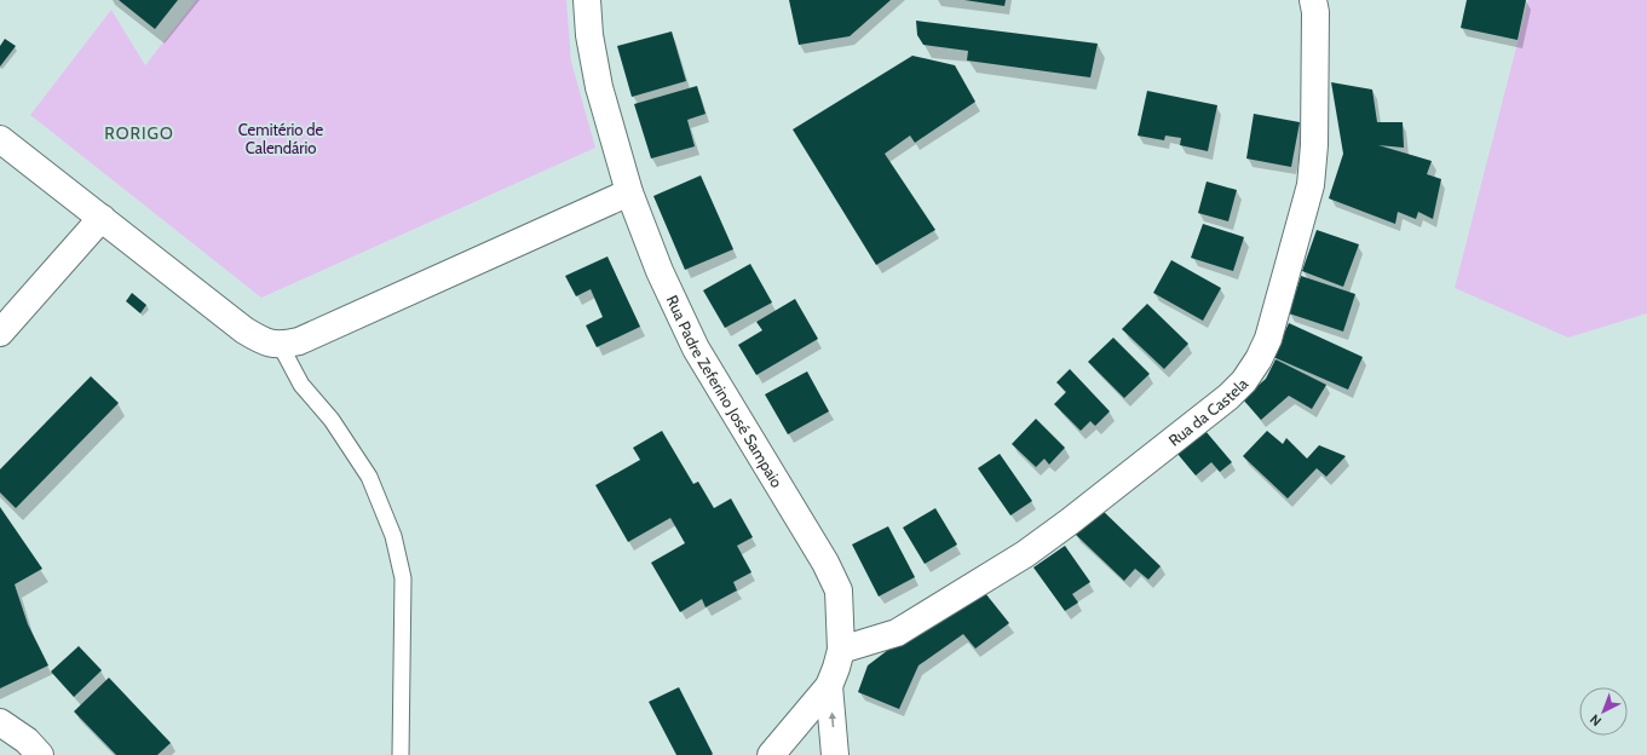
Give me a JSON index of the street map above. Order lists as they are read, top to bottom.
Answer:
{
  "streets": {
    "street": ["Rua Padre Zeferino José Sampaio", "Rua da Castela"]
  },
  "crossings": [
    ["Rua Padre Zeferino José Sampaio", "Rua da Castela"]
  ],
  "districts": ["RORIGO"],
  "parks": ["Cemitério de Calendário"],
  "north": "bottom left"
}
